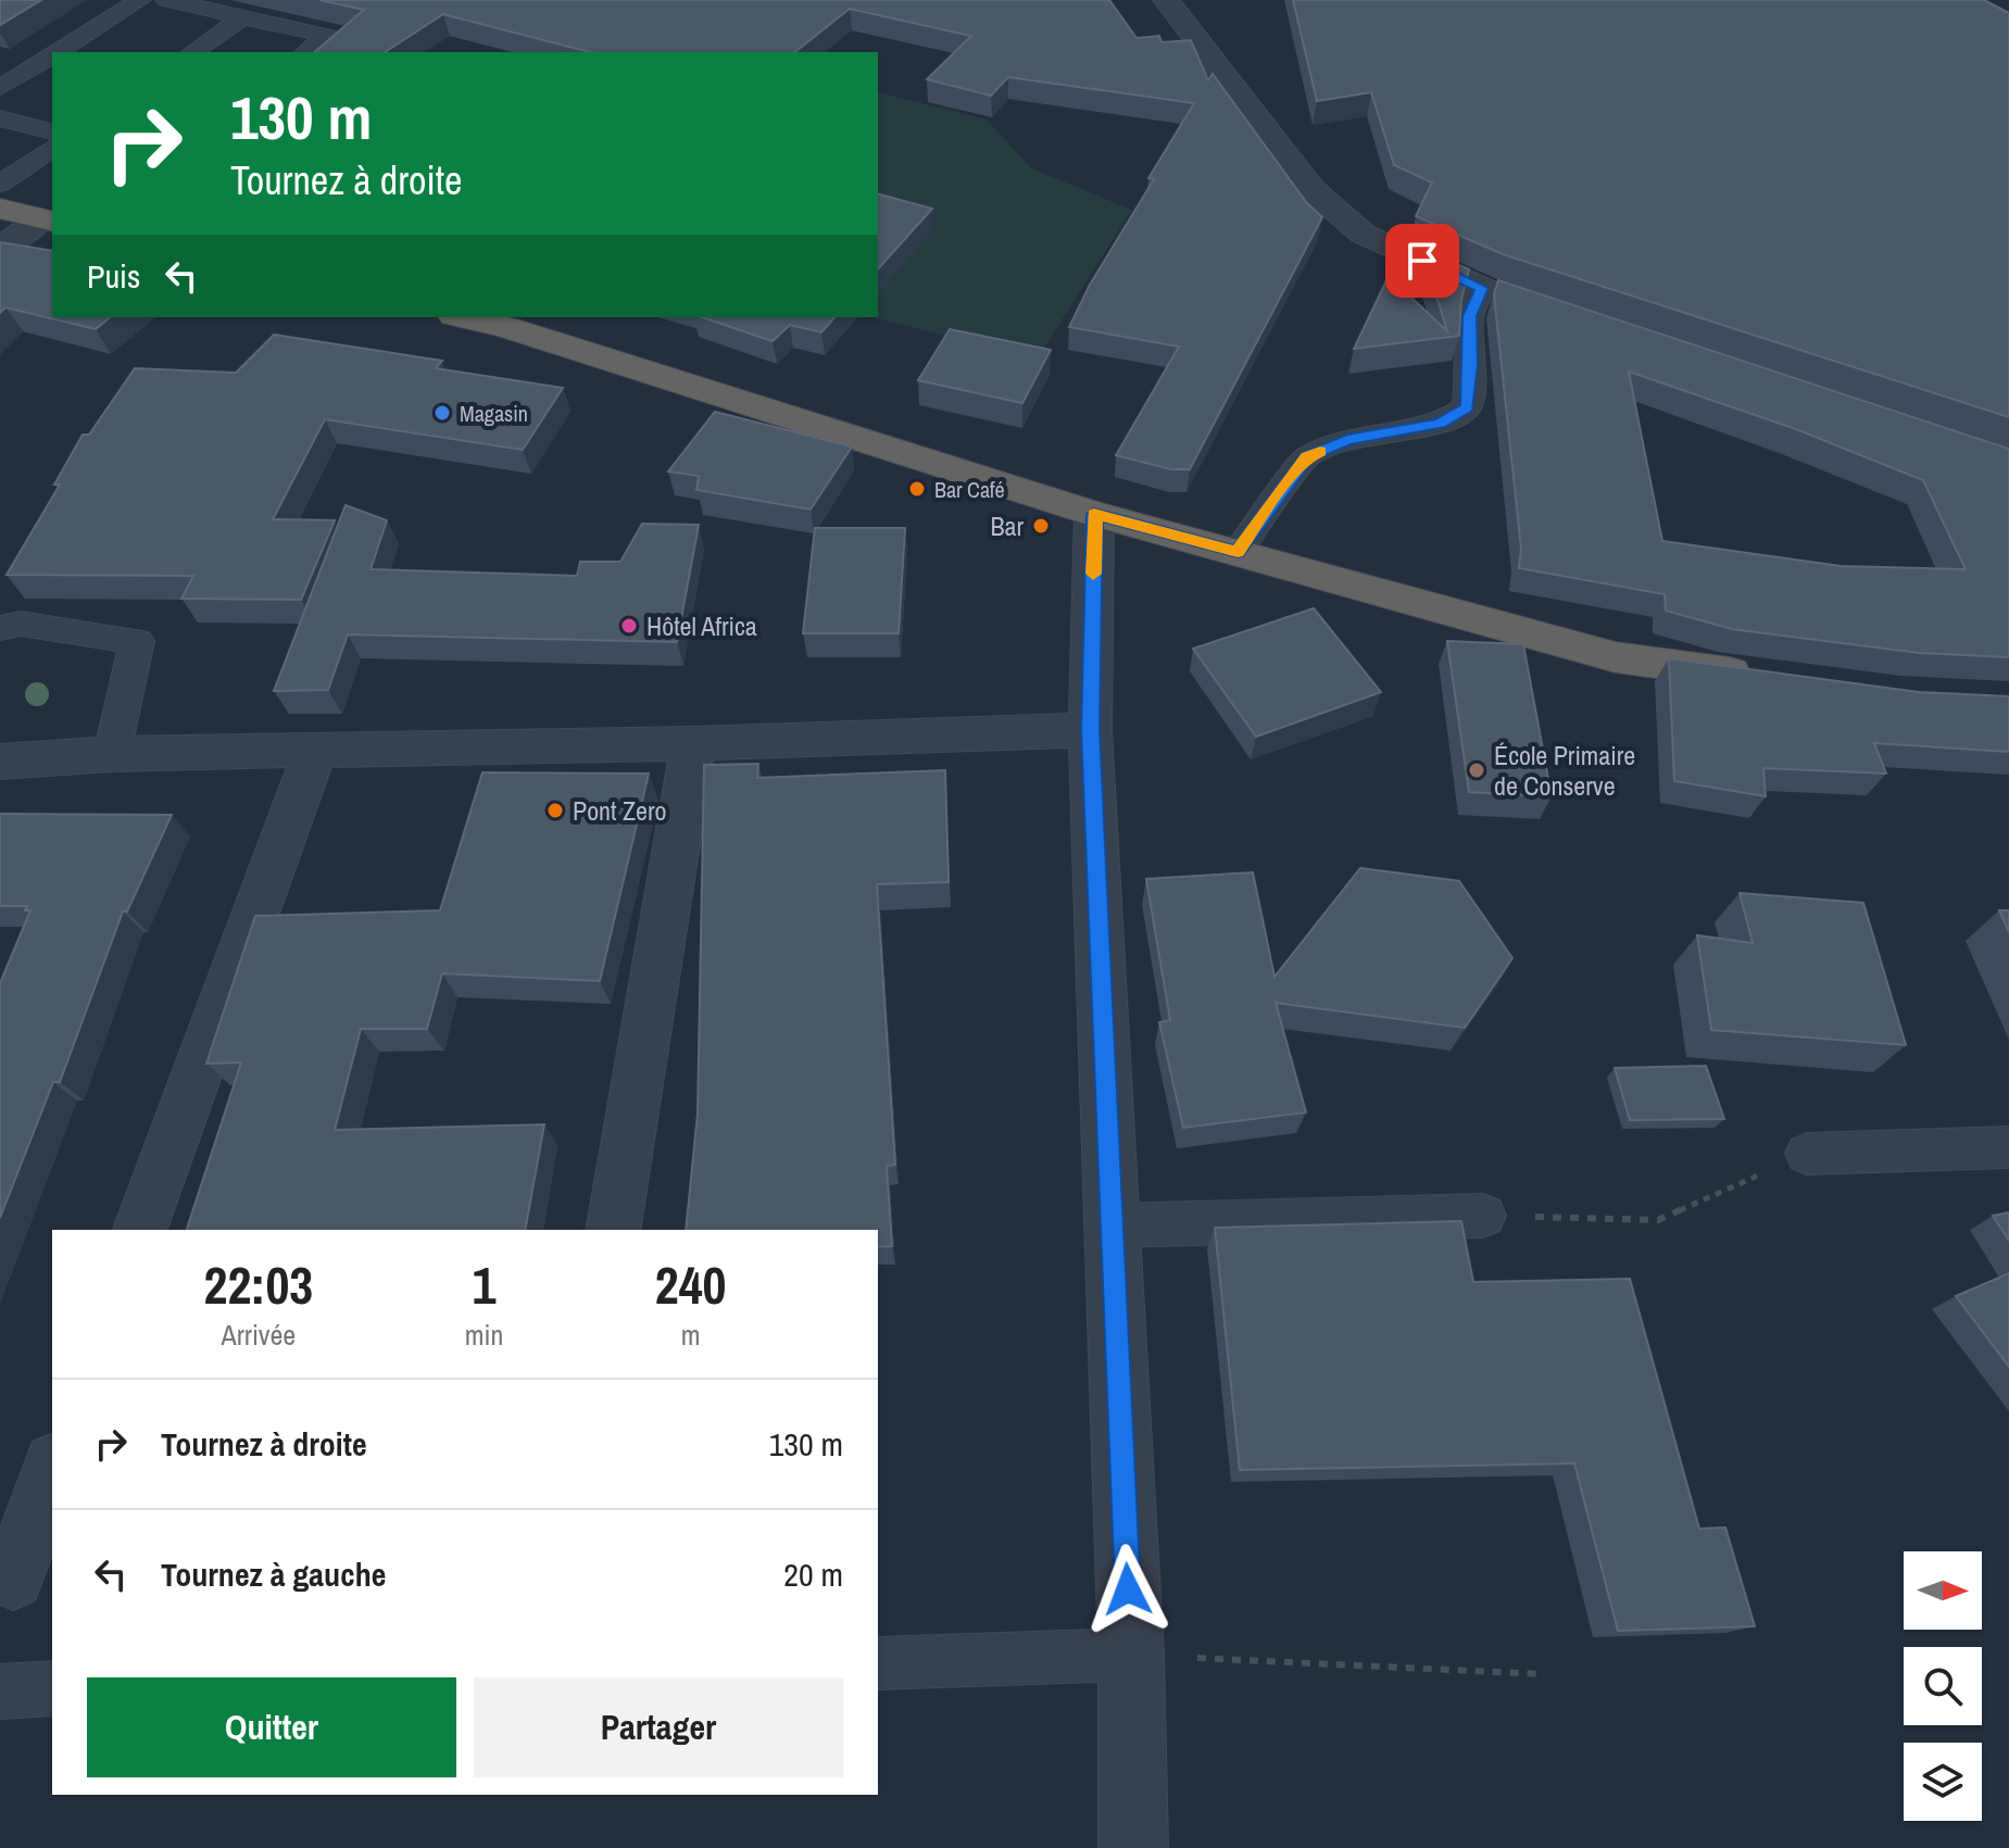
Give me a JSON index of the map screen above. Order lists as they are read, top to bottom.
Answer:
{
  "places": [
    "Magasin",
    "Bar Café",
    "Bar",
    "Hôtel Africa",
    "École Primaire de Conserve",
    "Pont Zero"
  ],
  "north": "right",
  "page": {
    "turn": ["130 m", "Tournez à droite"],
    "then": "Puis",
    "eta": [
      "22:03",
      "Arrivée",
      "1",
      "min",
      "240",
      "m"
    ],
    "list": [
      {
        "name": "Tournez à droite",
        "value": "130 m"
      },
      {
        "name": "Tournez à gauche",
        "value": "20 m"
      }
    ],
    "buttons": ["Quitter", "Partager"]
  }
}
